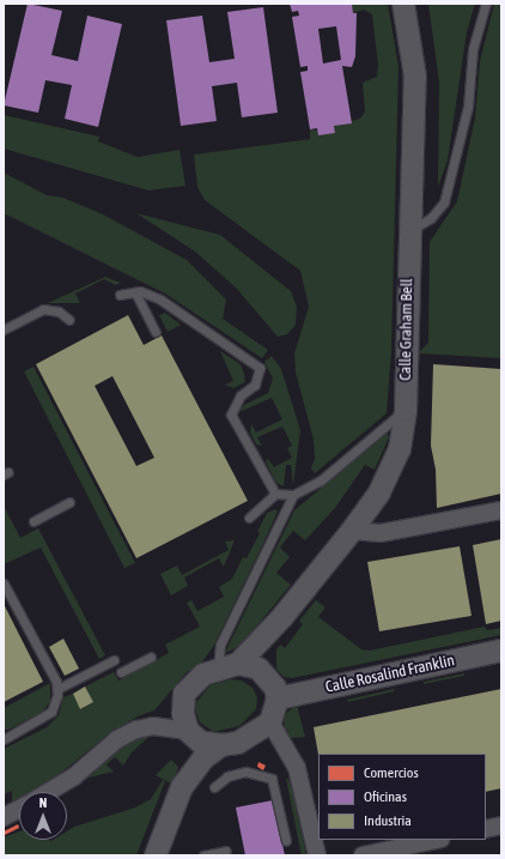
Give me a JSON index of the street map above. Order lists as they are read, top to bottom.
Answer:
{
  "streets": {
    "street": ["Calle Graham Bell", "Calle Rosalind Franklin"]
  },
  "crossings": [
    ["Calle Graham Bell", "Calle Rosalind Franklin"]
  ],
  "legend": ["Comercios", "Oficinas", "Industria"],
  "north": "top"
}
